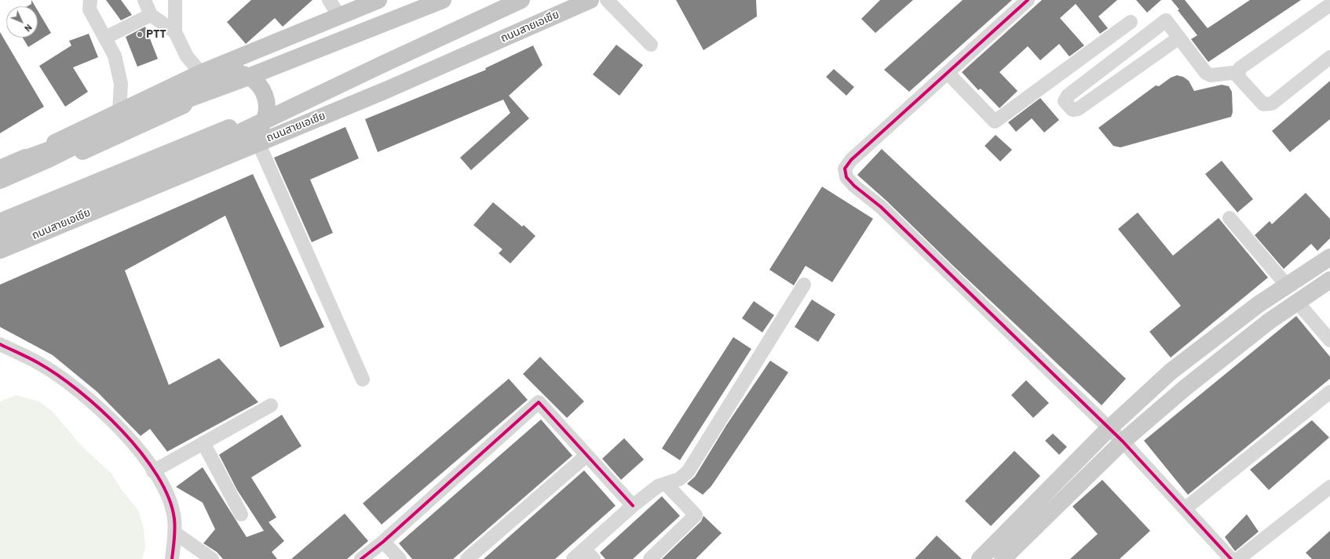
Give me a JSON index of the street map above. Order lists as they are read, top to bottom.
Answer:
{
  "streets": {
    "highway": ["ถนนสายเอเชีย"]
  },
  "places": ["PTT"],
  "north": "bottom right"
}
